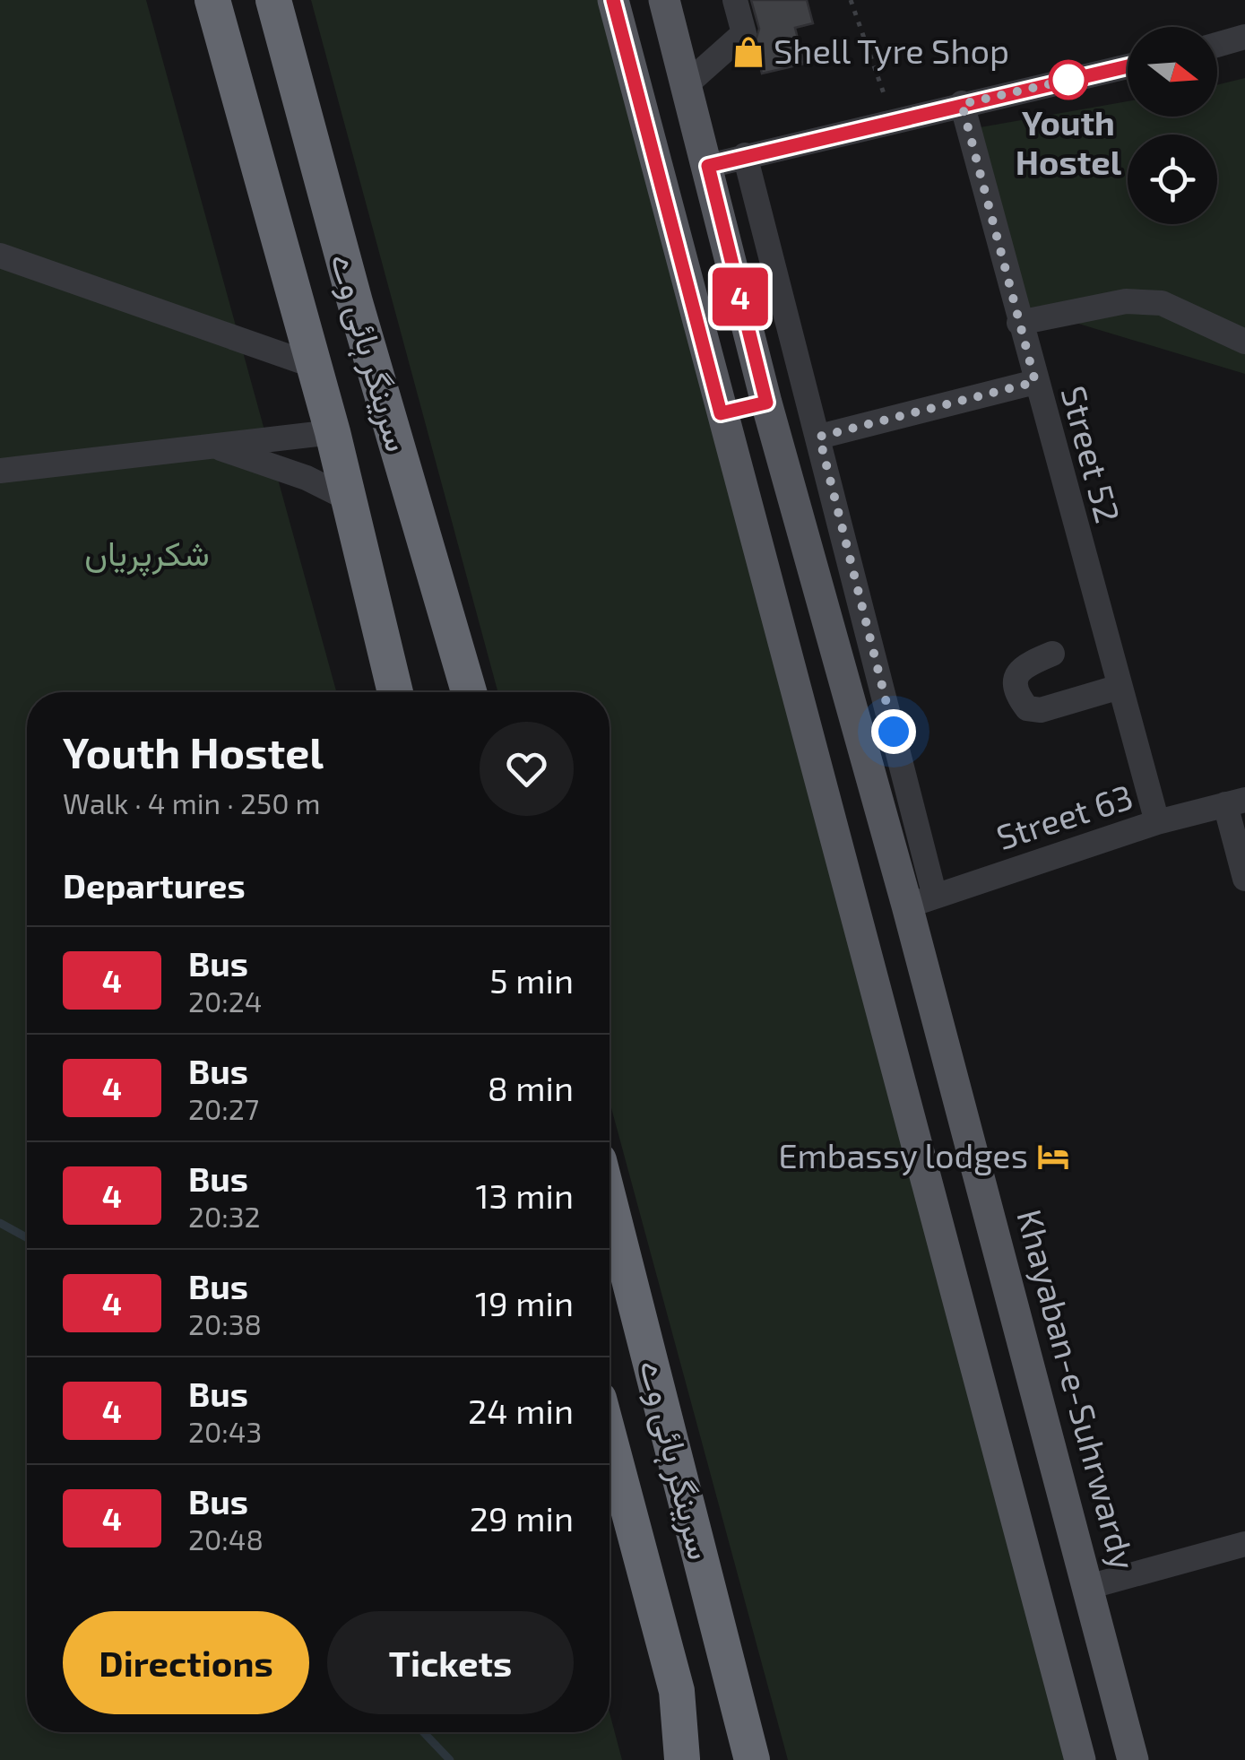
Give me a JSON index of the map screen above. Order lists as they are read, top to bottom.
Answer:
{
  "streets": {
    "highway": ["سرینگر ہائی وے"],
    "main road": ["Khayaban-e-Suhrwardy"],
    "street": ["Street 52", "Street 63"]
  },
  "crossings": [
    ["Street 52", "Street 63"],
    ["Street 63", "Khayaban-e-Suhrwardy"]
  ],
  "parks": ["شکرپریاں"],
  "places": {
    "shop": ["Shell Tyre Shop"],
    "other": ["Youth Hostel"],
    "hotel": ["Embassy lodges"]
  },
  "lines": ["bus line 4"],
  "north": "right",
  "page": {
    "on_map": "4",
    "heading": [
      ["Youth Hostel", "Walk · 4 min · 250 m"],
      "Departures"
    ],
    "list": [
      {
        "mark": "4",
        "name": "Bus",
        "note": "20:24",
        "value": "5 min"
      },
      {
        "mark": "4",
        "name": "Bus",
        "note": "20:27",
        "value": "8 min"
      },
      {
        "mark": "4",
        "name": "Bus",
        "note": "20:32",
        "value": "13 min"
      },
      {
        "mark": "4",
        "name": "Bus",
        "note": "20:38",
        "value": "19 min"
      },
      {
        "mark": "4",
        "name": "Bus",
        "note": "20:43",
        "value": "24 min"
      },
      {
        "mark": "4",
        "name": "Bus",
        "note": "20:48",
        "value": "29 min"
      }
    ],
    "buttons": ["Directions", "Tickets"]
  }
}
